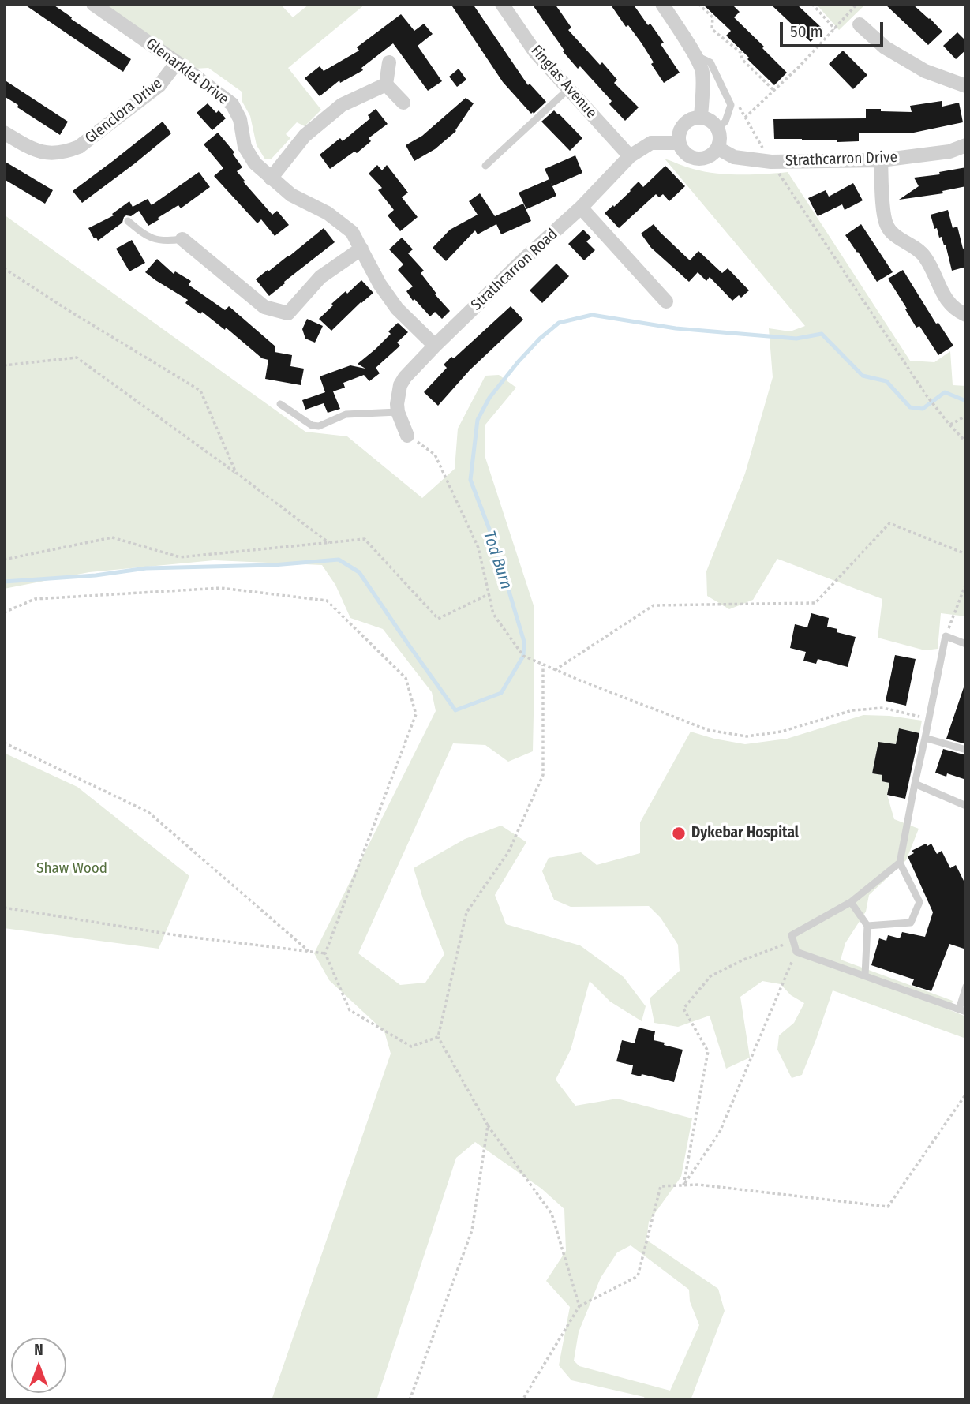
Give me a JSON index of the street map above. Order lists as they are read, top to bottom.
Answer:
{
  "streets": {
    "street": [
      "Glenarklet Drive",
      "Finglas Avenue",
      "Glenclora Drive",
      "Strathcarron Drive",
      "Strathcarron Road"
    ]
  },
  "crossings": [
    ["Glenarklet Drive", "Glenclora Drive"],
    ["Glenarklet Drive", "Strathcarron Road"],
    ["Finglas Avenue", "Strathcarron Road"],
    ["Strathcarron Drive", "Strathcarron Road"]
  ],
  "water": ["Tod Burn"],
  "parks": ["Shaw Wood"],
  "places": ["Dykebar Hospital"],
  "scale_bar": "50 m",
  "north": "top"
}
